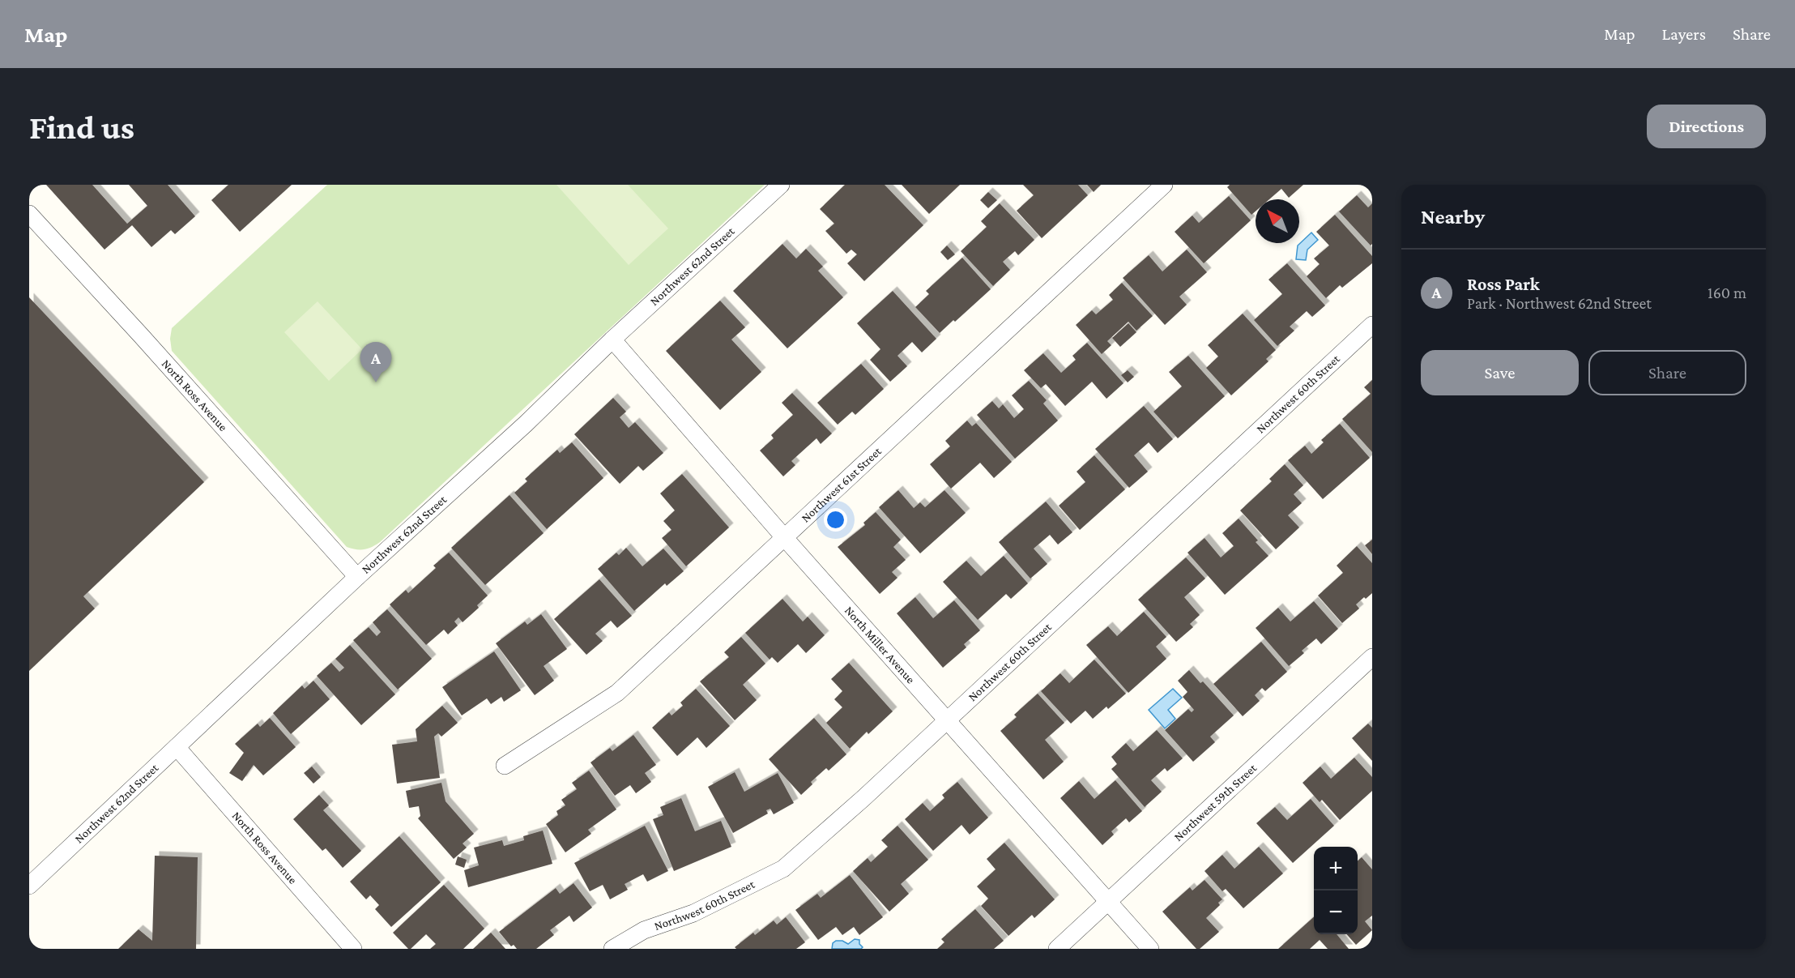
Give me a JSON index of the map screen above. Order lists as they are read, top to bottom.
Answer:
{
  "streets": {
    "street": [
      "Northwest 62nd Street",
      "Northwest 60th Street",
      "North Ross Avenue",
      "Northwest 61st Street",
      "North Miller Avenue",
      "Northwest 59th Street"
    ]
  },
  "crossings": [
    ["Northwest 62nd Street", "North Ross Avenue"],
    ["Northwest 62nd Street", "North Miller Avenue"],
    ["Northwest 60th Street", "North Miller Avenue"],
    ["Northwest 61st Street", "North Miller Avenue"],
    ["North Miller Avenue", "Northwest 59th Street"]
  ],
  "north": "top left",
  "page": {
    "header": "Map",
    "nav": ["Map", "Layers", "Share"],
    "buttons": [
      "Directions",
      ["Save", "Share"]
    ],
    "title": "Find us",
    "heading": "Nearby",
    "list": [
      {
        "mark": "A",
        "name": "Ross Park",
        "note": "Park · Northwest 62nd Street",
        "value": "160 m"
      }
    ],
    "pins": "A",
    "map_buttons": ["+", "−"]
  }
}
